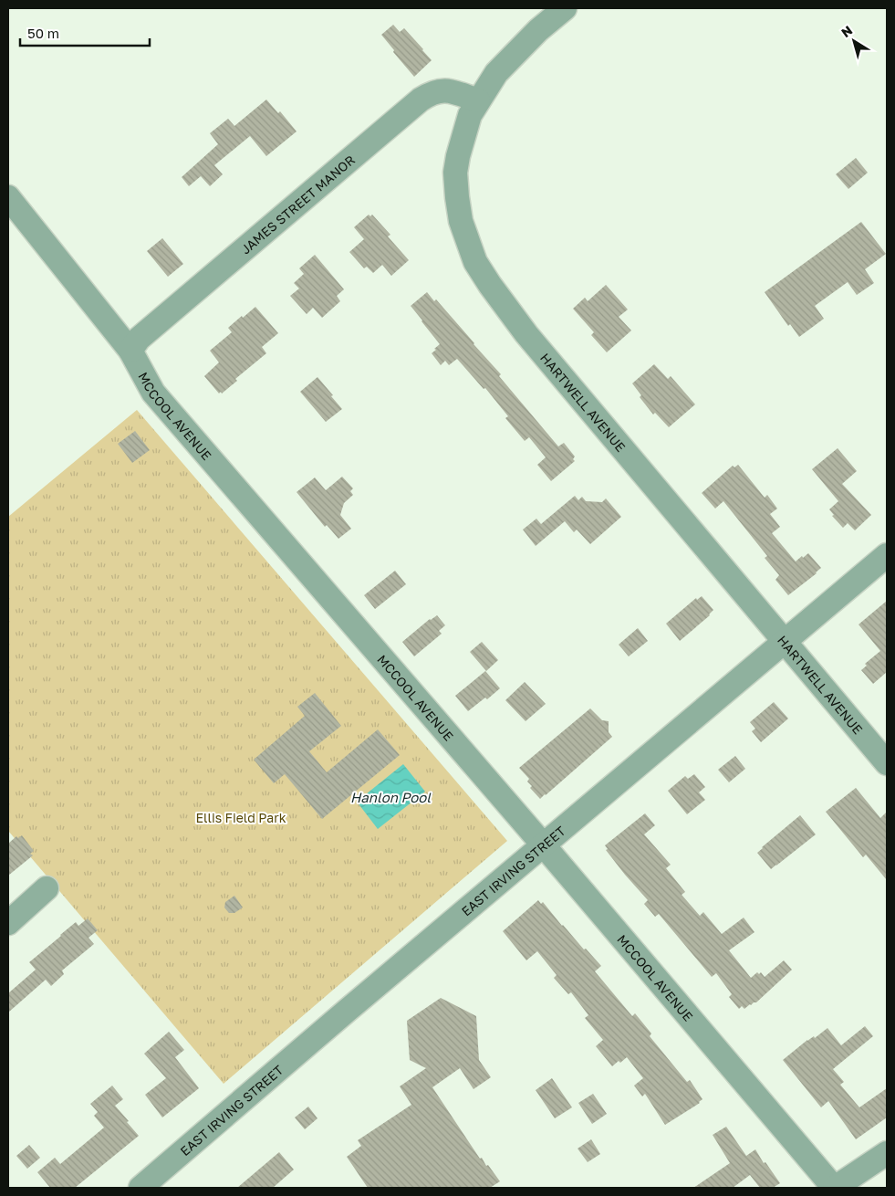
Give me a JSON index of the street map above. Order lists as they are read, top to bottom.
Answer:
{
  "streets": {
    "street": [
      "JAMES STREET MANOR",
      "HARTWELL AVENUE",
      "MCCOOL AVENUE",
      "EAST IRVING STREET"
    ]
  },
  "crossings": [
    ["JAMES STREET MANOR", "HARTWELL AVENUE"],
    ["JAMES STREET MANOR", "MCCOOL AVENUE"],
    ["HARTWELL AVENUE", "EAST IRVING STREET"],
    ["MCCOOL AVENUE", "EAST IRVING STREET"]
  ],
  "water": ["Hanlon Pool"],
  "parks": ["Ellis Field Park"],
  "scale_bar": "50 m",
  "north": "top left"
}
